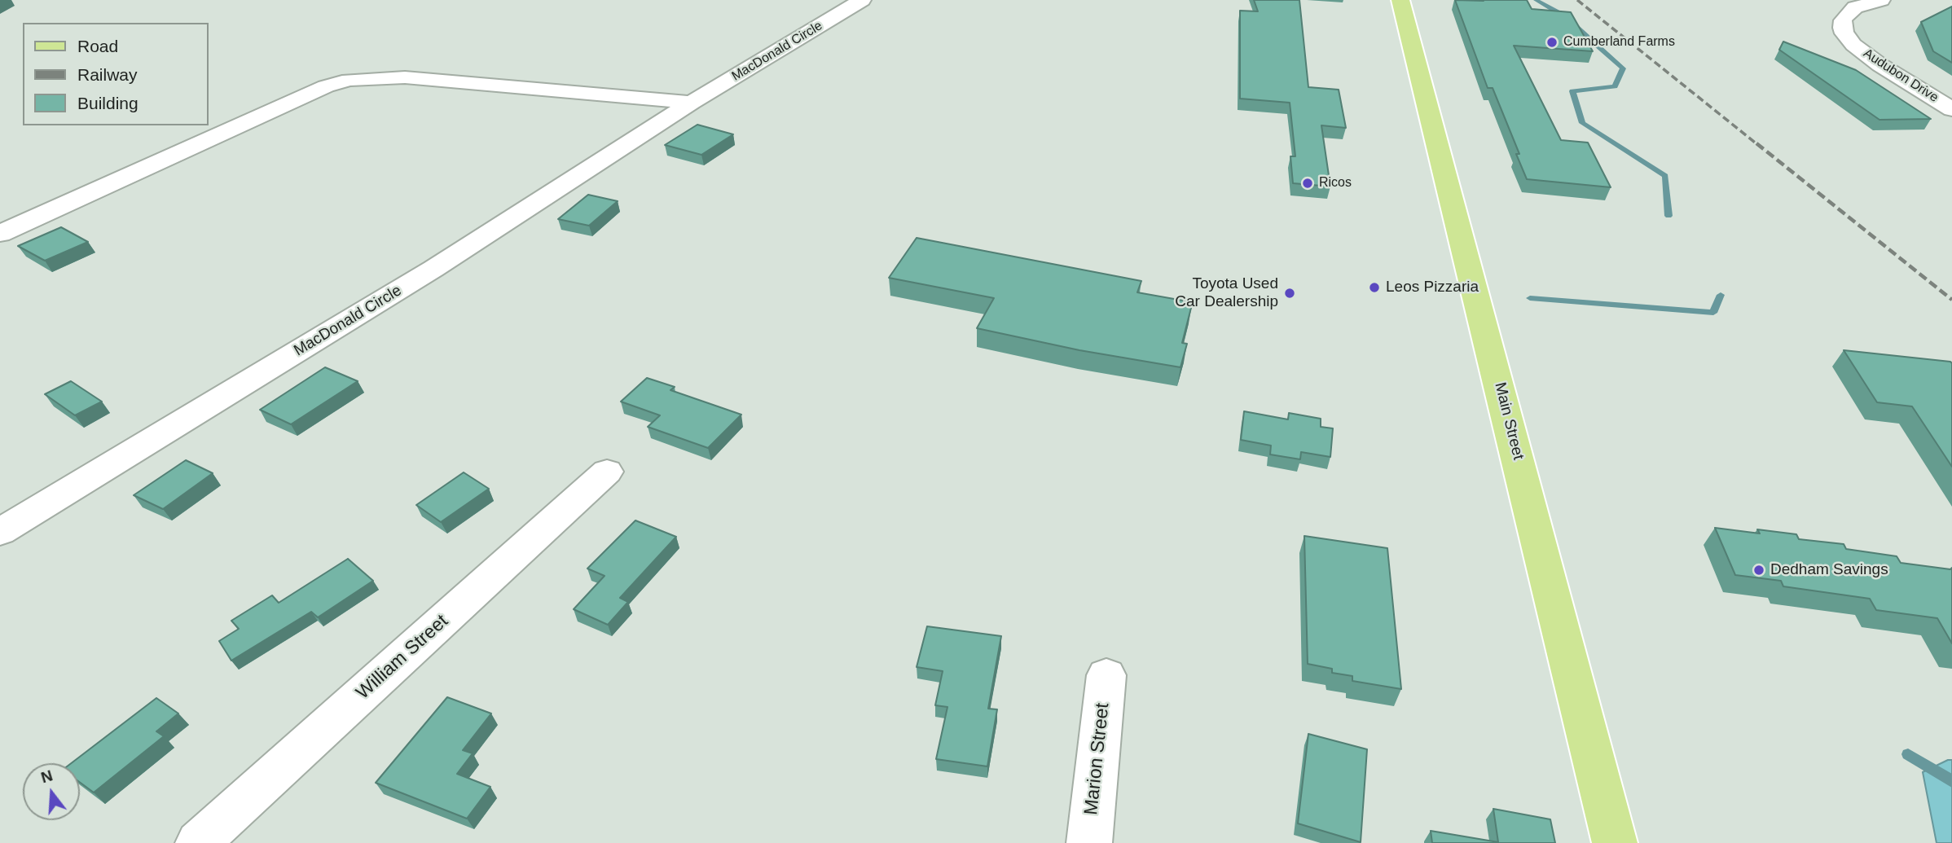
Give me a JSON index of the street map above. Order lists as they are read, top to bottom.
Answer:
{
  "streets": {
    "main road": ["Main Street"],
    "street": [
      "MacDonald Circle",
      "Audubon Drive",
      "William Street",
      "Marion Street"
    ]
  },
  "places": [
    "Cumberland Farms",
    "Ricos",
    "Leos Pizzaria",
    "Toyota Used Car Dealership",
    "Dedham Savings"
  ],
  "legend": ["Road", "Railway", "Building"],
  "north": "top"
}
